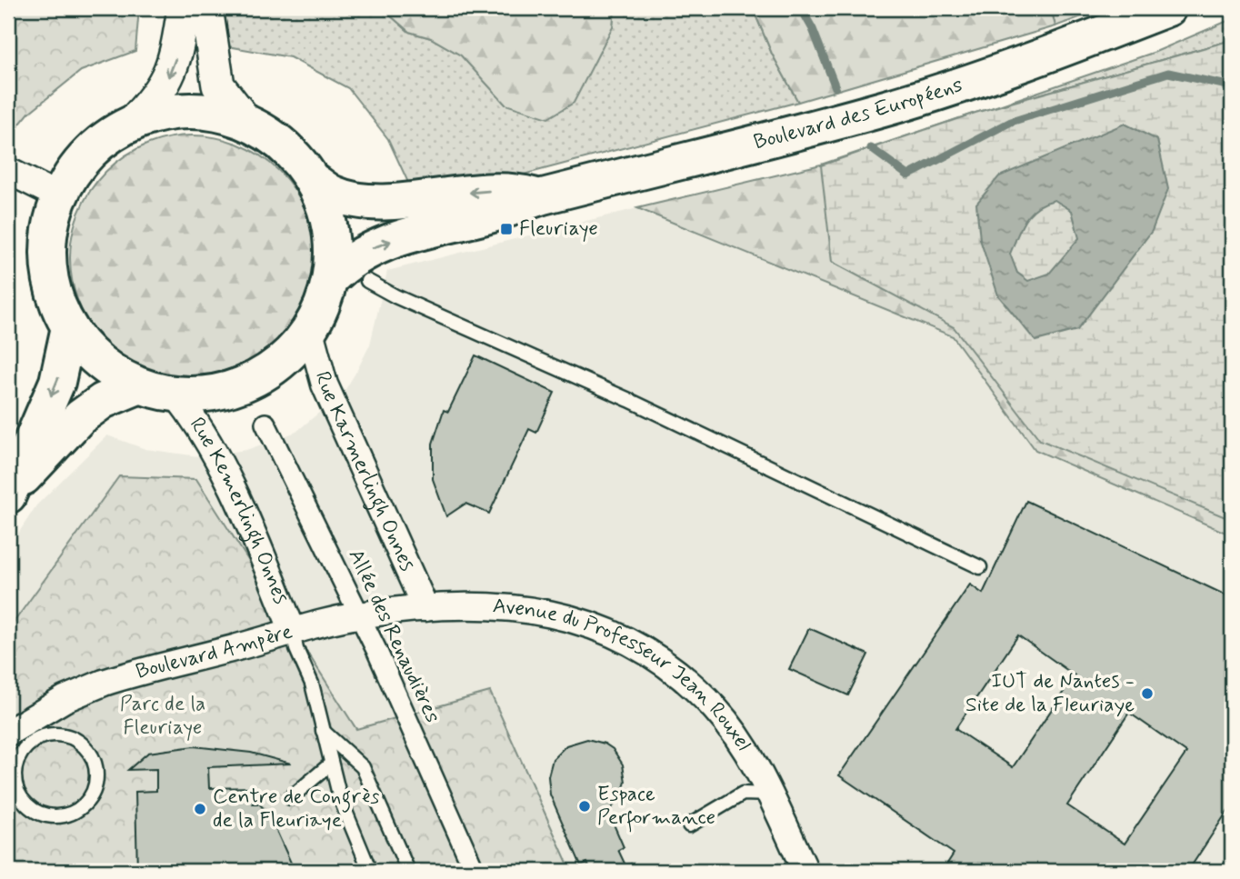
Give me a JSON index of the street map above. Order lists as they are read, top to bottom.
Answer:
{
  "streets": {
    "main road": ["Boulevard des Européens"],
    "street": [
      "Rue Karmerlingh Onnes",
      "Rue Kemerlingh Onnes",
      "Allée des Renaudières",
      "Boulevard Ampère",
      "Avenue du Professeur Jean Rouxel"
    ]
  },
  "crossings": [
    ["Rue Karmerlingh Onnes", "Avenue du Professeur Jean Rouxel"],
    ["Rue Kemerlingh Onnes", "Boulevard Ampère"],
    ["Allée des Renaudières", "Boulevard Ampère"],
    ["Allée des Renaudières", "Avenue du Professeur Jean Rouxel"],
    ["Boulevard Ampère", "Avenue du Professeur Jean Rouxel"]
  ],
  "parks": ["Parc de la Fleuriaye"],
  "places": {
    "transit": ["Fleuriaye"],
    "other": ["IUT de Nantes - Site de la Fleuriaye", "Espace Performance", "Centre de Congrès de la Fleuriaye"]
  }
}
